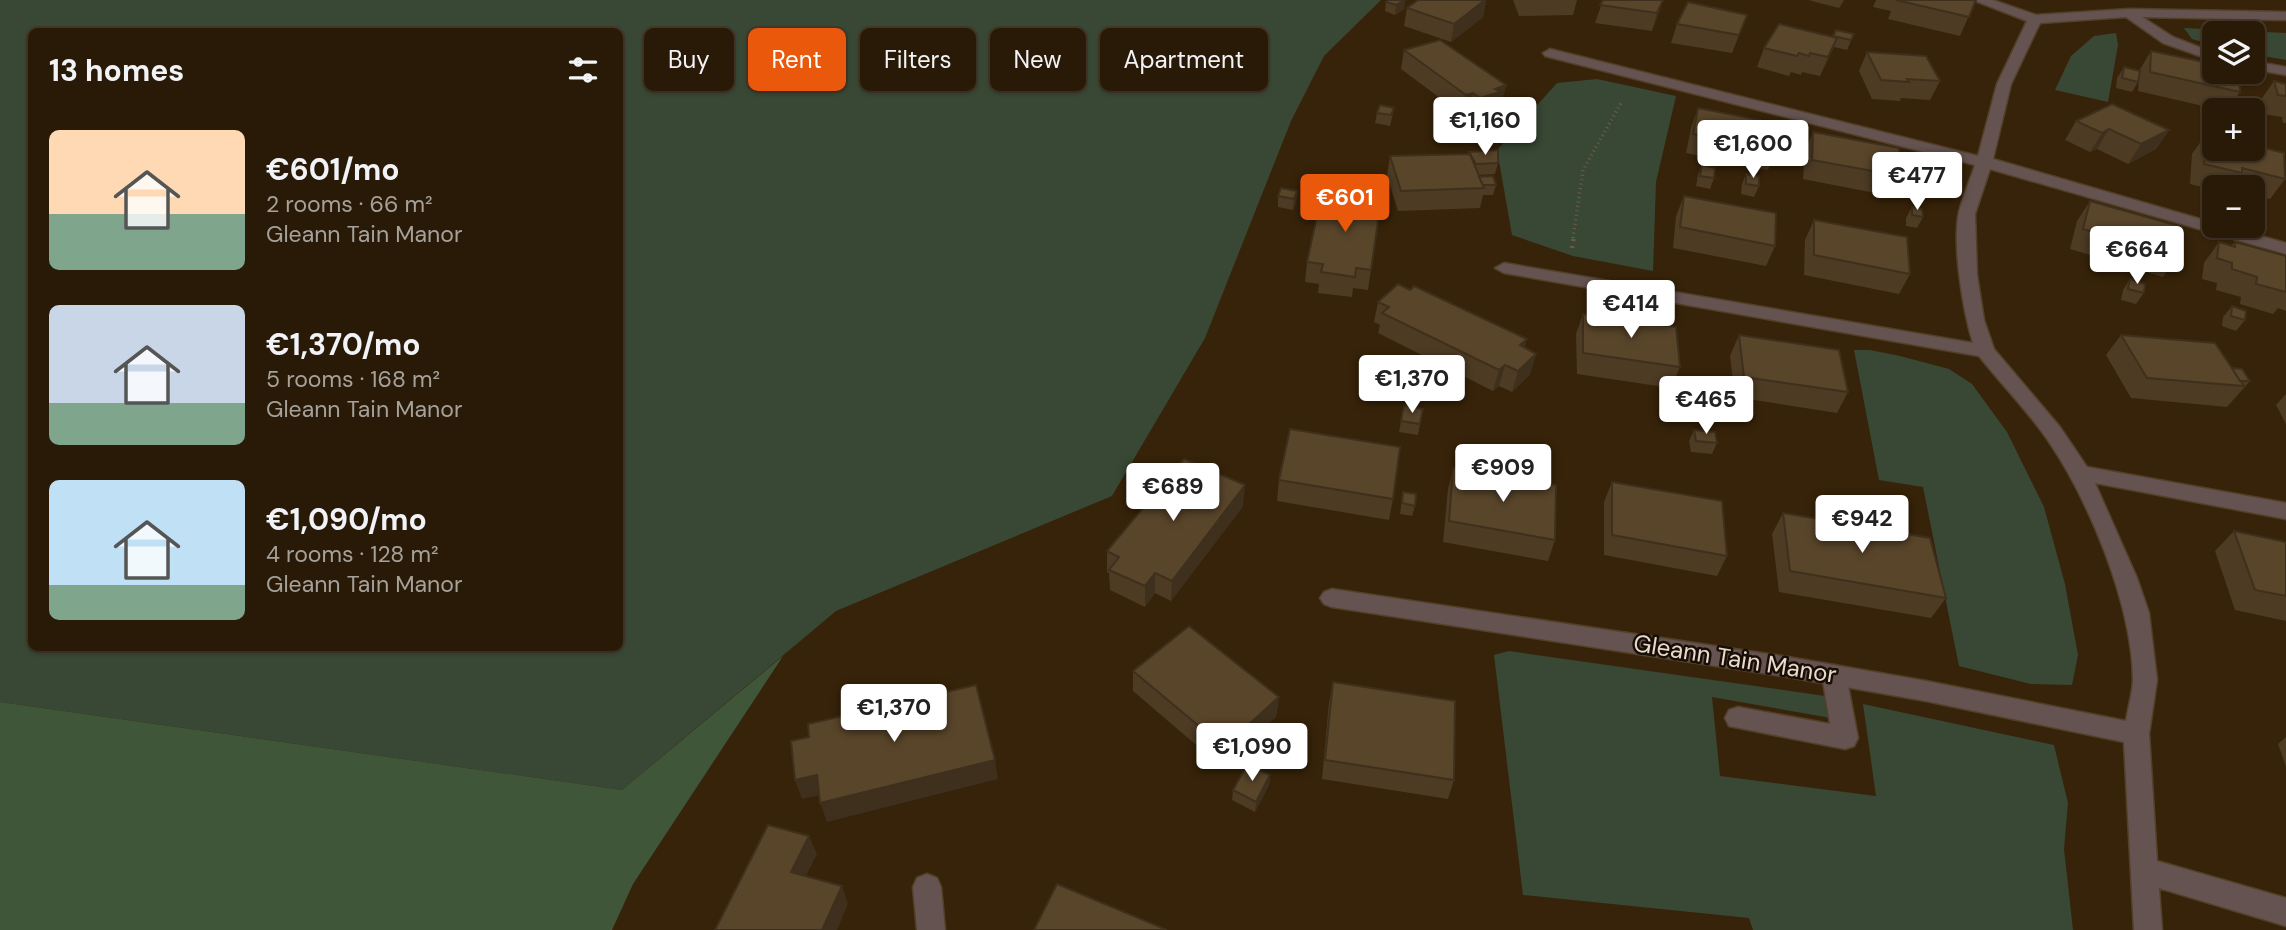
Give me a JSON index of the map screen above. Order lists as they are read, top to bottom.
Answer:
{
  "streets": {
    "street": ["Gleann Tain Manor"]
  },
  "page": {
    "map_buttons": ["+", "−"],
    "chip": [
      "Buy",
      "Rent",
      "Filters",
      "New",
      "Apartment"
    ],
    "heading": "13 homes",
    "price": [
      "€1,160",
      "€1,600",
      "€477",
      "€601",
      "€664",
      "€414",
      "€1,370",
      "€465",
      "€909",
      "€689",
      "€942",
      "€1,370",
      "€1,090"
    ],
    "list": [
      {
        "name": "€601/mo",
        "note": "2 rooms · 66 m² · Gleann Tain Manor"
      },
      {
        "name": "€1,370/mo",
        "note": "5 rooms · 168 m² · Gleann Tain Manor"
      },
      {
        "name": "€1,090/mo",
        "note": "4 rooms · 128 m² · Gleann Tain Manor"
      }
    ]
  }
}
